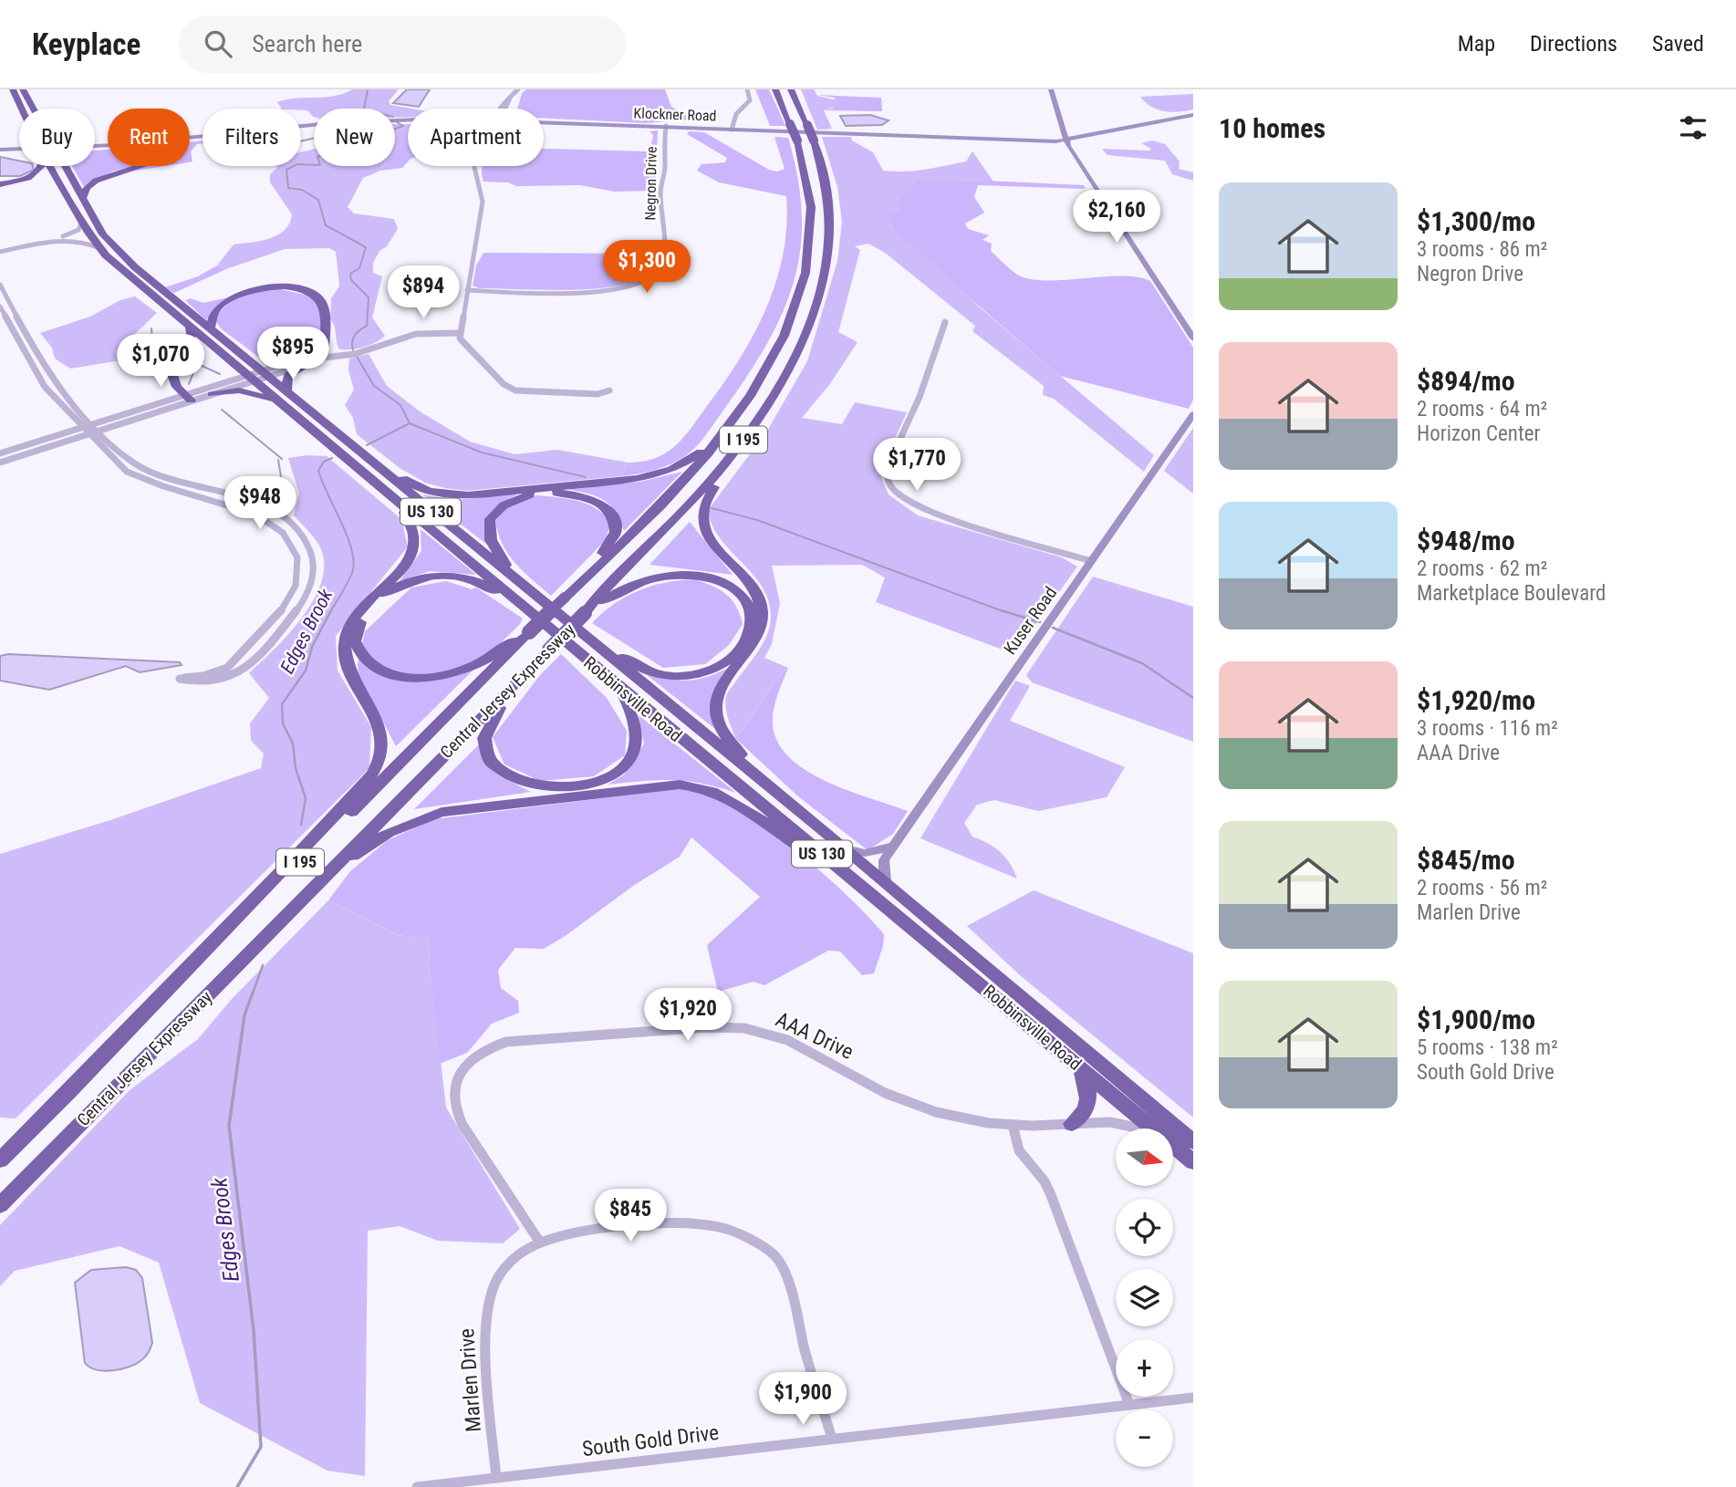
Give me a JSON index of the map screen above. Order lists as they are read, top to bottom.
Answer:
{
  "streets": {
    "highway": [
      "I 195",
      "US 130",
      "Central Jersey Expressway",
      "Robbinsville Road"
    ],
    "street": [
      "Klockner Road",
      "Negron Drive",
      "Kuser Road",
      "AAA Drive",
      "Marlen Drive",
      "South Gold Drive"
    ]
  },
  "crossings": [
    ["Klockner Road", "Negron Drive"],
    ["Kuser Road", "Robbinsville Road"],
    ["AAA Drive", "Marlen Drive"],
    ["Marlen Drive", "South Gold Drive"]
  ],
  "water": ["Edges Brook"],
  "north": "right",
  "page": {
    "header": "Keyplace",
    "search": "Search here",
    "nav": ["Map", "Directions", "Saved"],
    "heading": "10 homes",
    "chip": [
      "Buy",
      "Rent",
      "Filters",
      "New",
      "Apartment"
    ],
    "list": [
      {
        "name": "$1,300/mo",
        "note": "3 rooms · 86 m² · Negron Drive"
      },
      {
        "name": "$894/mo",
        "note": "2 rooms · 64 m² · Horizon Center"
      },
      {
        "name": "$948/mo",
        "note": "2 rooms · 62 m² · Marketplace Boulevard"
      },
      {
        "name": "$1,920/mo",
        "note": "3 rooms · 116 m² · AAA Drive"
      },
      {
        "name": "$845/mo",
        "note": "2 rooms · 56 m² · Marlen Drive"
      },
      {
        "name": "$1,900/mo",
        "note": "5 rooms · 138 m² · South Gold Drive"
      }
    ],
    "price": [
      "$2,160",
      "$1,300",
      "$894",
      "$895",
      "$1,070",
      "$1,770",
      "$948",
      "$1,920",
      "$845",
      "$1,900"
    ],
    "map_buttons": ["+", "−"]
  }
}
